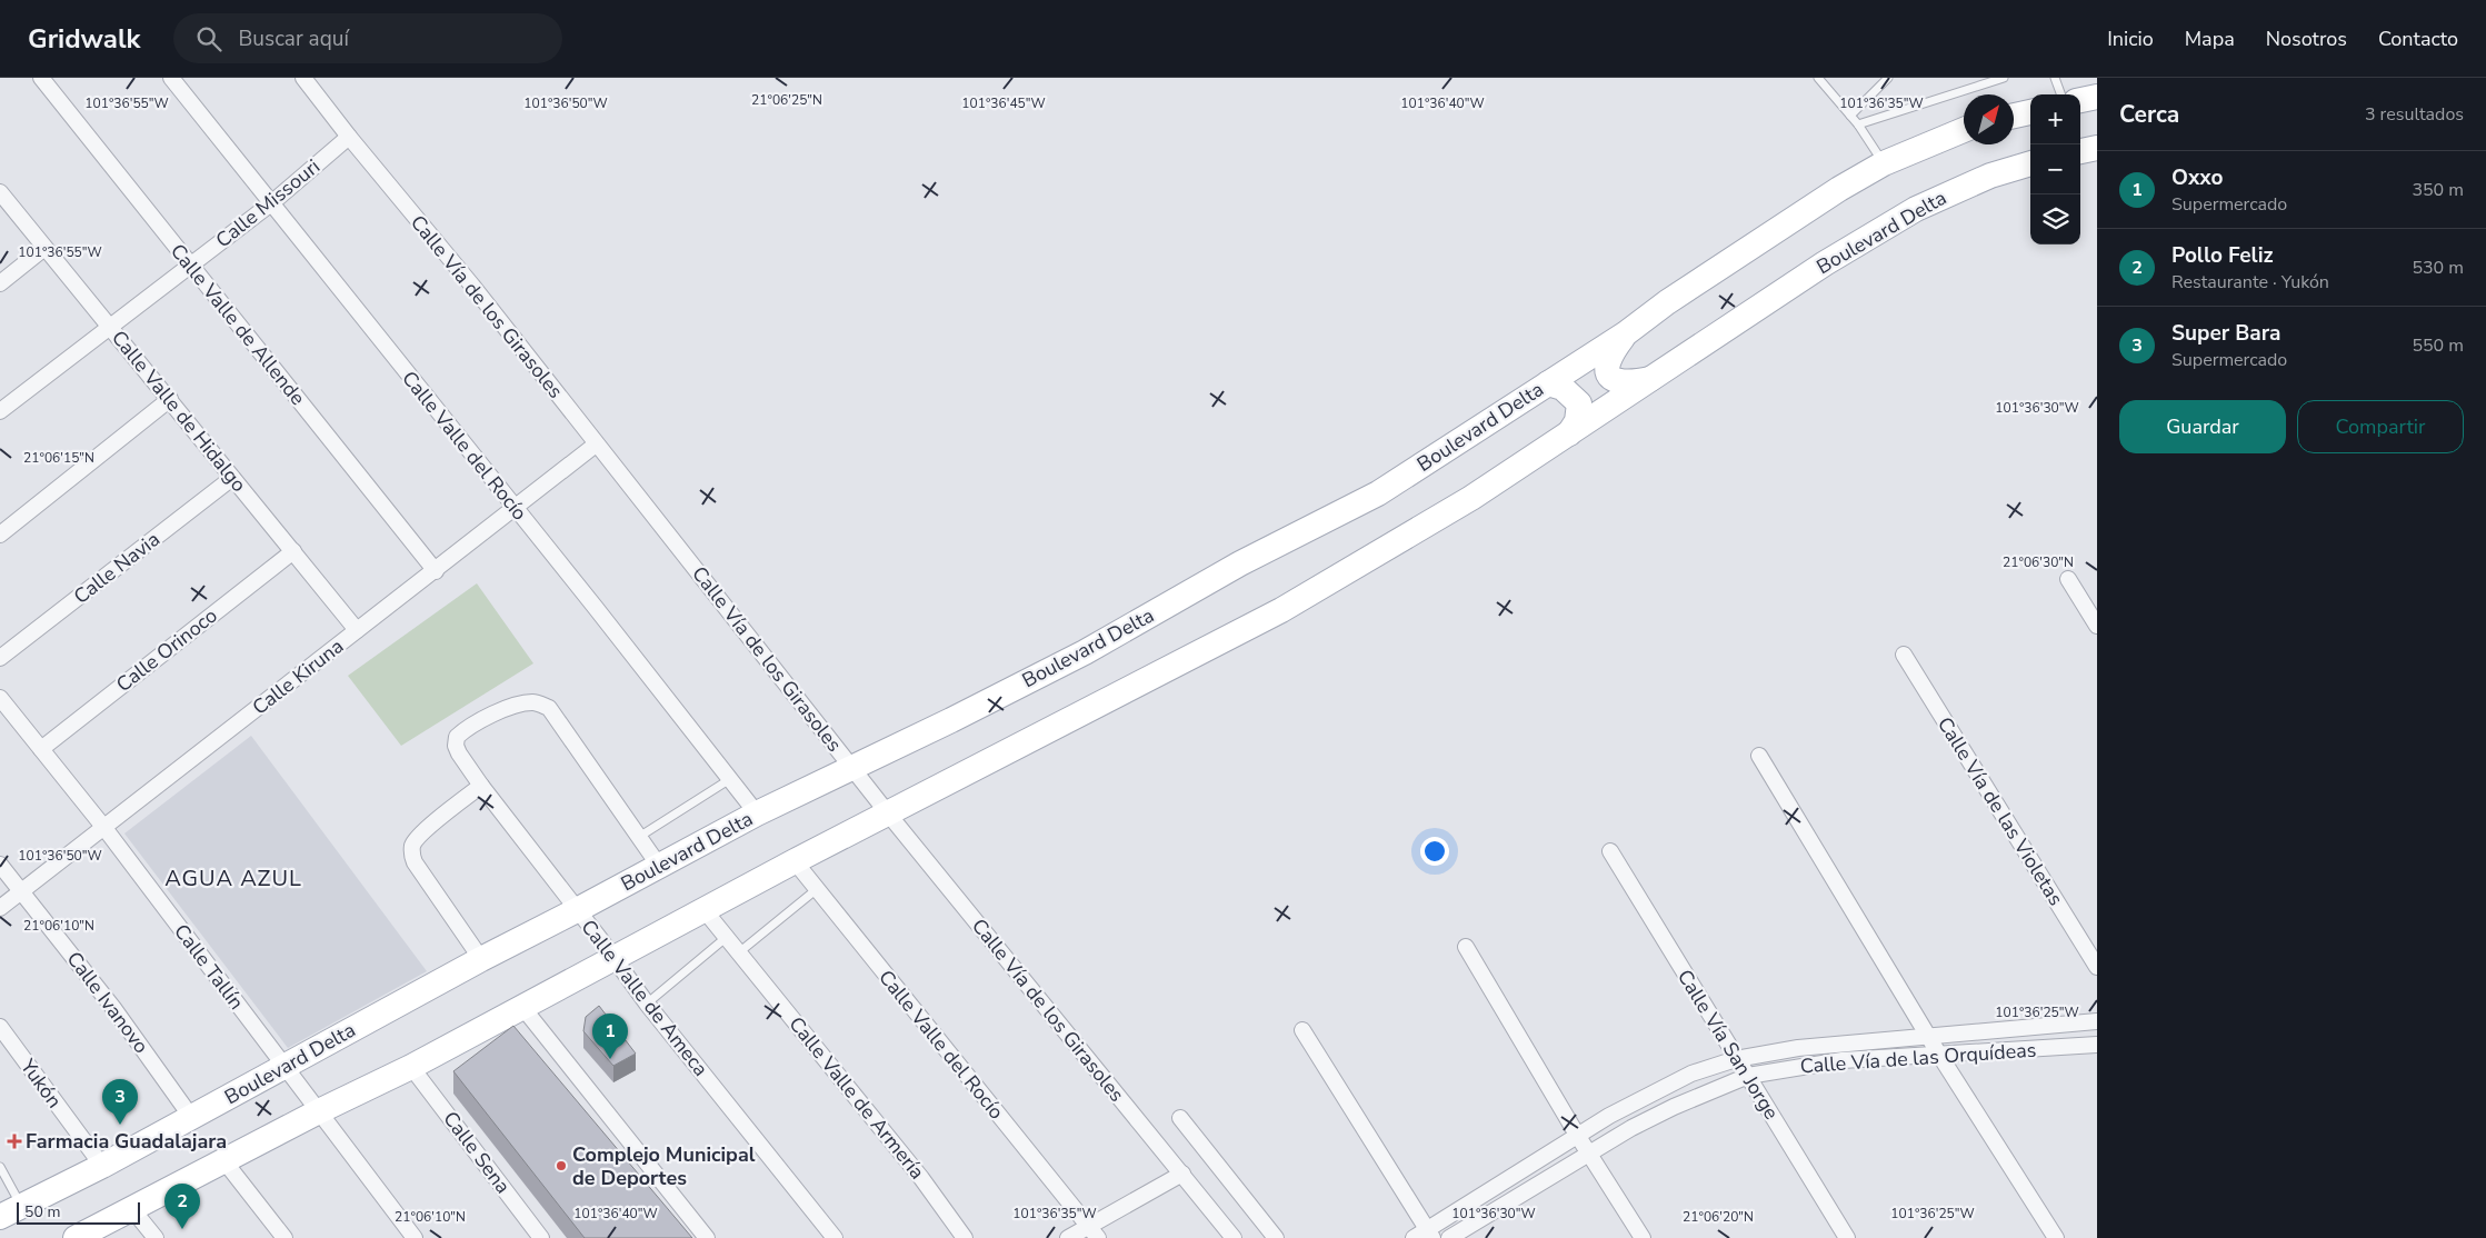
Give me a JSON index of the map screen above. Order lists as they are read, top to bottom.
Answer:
{
  "streets": {
    "main road": ["Boulevard Delta"],
    "street": [
      "Calle Missouri",
      "Calle Vía de los Girasoles",
      "Calle Valle de Allende",
      "Calle Valle de Hidalgo",
      "Calle Valle del Rocío",
      "Calle Navia",
      "Calle Orinoco",
      "Calle Kiruna",
      "Calle Vía de las Violetas",
      "Calle Tallín",
      "Calle Valle de Ameca",
      "Calle Ivanovo",
      "Calle Vía San Jorge",
      "Calle Vía de las Orquídeas",
      "Yukón",
      "Calle Valle de Armería",
      "Calle Sena"
    ]
  },
  "crossings": [
    ["Calle Missouri", "Calle Vía de los Girasoles"],
    ["Calle Missouri", "Calle Valle de Allende"],
    ["Calle Missouri", "Calle Valle de Hidalgo"],
    ["Calle Missouri", "Calle Valle del Rocío"],
    ["Boulevard Delta", "Calle Vía de los Girasoles"],
    ["Boulevard Delta", "Calle Valle del Rocío"],
    ["Boulevard Delta", "Calle Tallín"],
    ["Boulevard Delta", "Calle Valle de Ameca"],
    ["Boulevard Delta", "Calle Ivanovo"],
    ["Boulevard Delta", "Yukón"],
    ["Boulevard Delta", "Calle Valle de Armería"],
    ["Boulevard Delta", "Calle Sena"],
    ["Calle Vía de los Girasoles", "Calle Kiruna"],
    ["Calle Valle de Allende", "Calle Kiruna"],
    ["Calle Valle de Hidalgo", "Calle Navia"],
    ["Calle Valle de Hidalgo", "Calle Orinoco"],
    ["Calle Valle de Hidalgo", "Calle Kiruna"],
    ["Calle Valle del Rocío", "Calle Kiruna"],
    ["Calle Orinoco", "Calle Tallín"],
    ["Calle Kiruna", "Calle Tallín"],
    ["Calle Kiruna", "Calle Ivanovo"],
    ["Calle Vía San Jorge", "Calle Vía de las Orquídeas"]
  ],
  "districts": ["AGUA AZUL"],
  "places": {
    "health": ["Farmacia Guadalajara"],
    "other": ["Complejo Municipal de Deportes"]
  },
  "scale_bar": "50 m",
  "north": "top right",
  "page": {
    "header": "Gridwalk",
    "search": "Buscar aquí",
    "nav": [
      "Inicio",
      "Mapa",
      "Nosotros",
      "Contacto"
    ],
    "heading": ["Cerca", "3 resultados"],
    "map_buttons": ["+", "−"],
    "list": [
      {
        "mark": "1",
        "name": "Oxxo",
        "note": "Supermercado",
        "value": "350 m"
      },
      {
        "mark": "2",
        "name": "Pollo Feliz",
        "note": "Restaurante · Yukón",
        "value": "530 m"
      },
      {
        "mark": "3",
        "name": "Super Bara",
        "note": "Supermercado",
        "value": "550 m"
      }
    ],
    "buttons": ["Guardar", "Compartir"],
    "pins": ["1", "3", "2"],
    "scale": "50 m"
  },
  "coordinates": [
    "21°06'25\"N",
    "101°36'55\"W",
    "101°36'50\"W",
    "101°36'45\"W",
    "101°36'40\"W",
    "101°36'35\"W",
    "101°36'30\"W",
    "21°06'15\"N",
    "21°06'30\"N",
    "21°06'10\"N",
    "101°36'25\"W",
    "21°06'20\"N"
  ]
}
